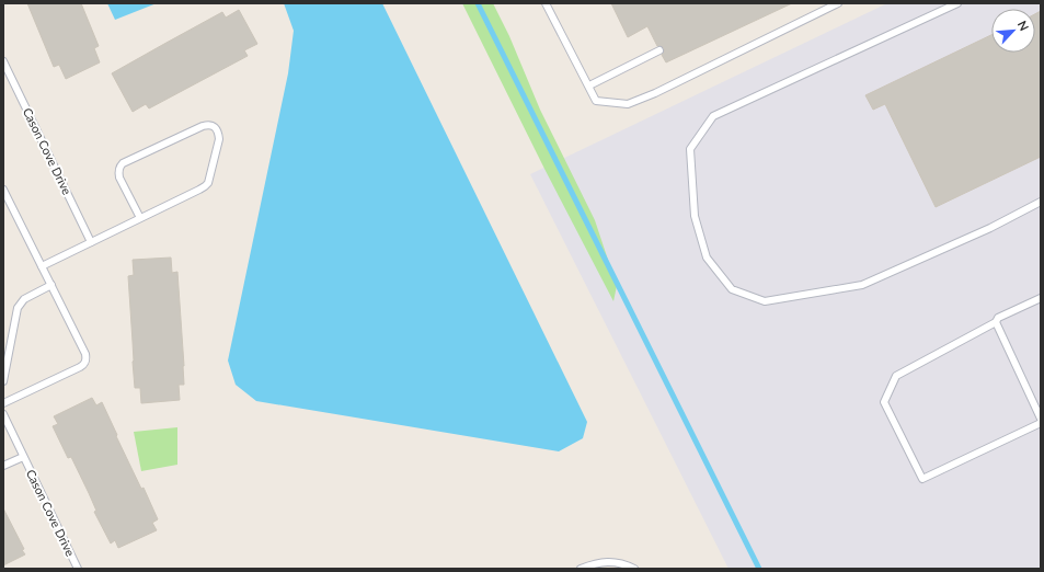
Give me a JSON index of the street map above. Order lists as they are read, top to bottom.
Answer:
{
  "streets": {
    "lane": ["Cason Cove Drive"]
  },
  "north": "top right"
}
